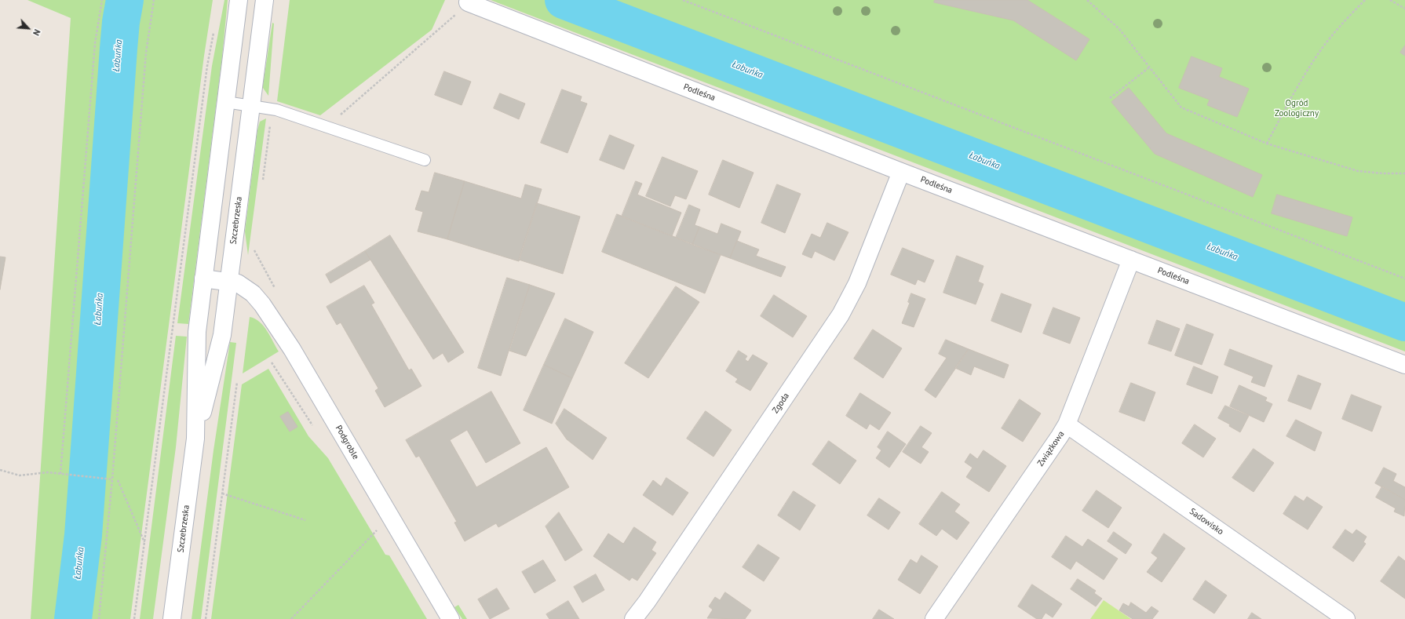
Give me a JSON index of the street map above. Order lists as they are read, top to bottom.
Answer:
{
  "streets": {
    "street": [
      "Podleśna",
      "Szczebrzeska",
      "Zgoda",
      "Podgroble",
      "Związkowa",
      "Sadowisko"
    ]
  },
  "crossings": [
    ["Podleśna", "Zgoda"],
    ["Podleśna", "Związkowa"],
    ["Szczebrzeska", "Podgroble"],
    ["Związkowa", "Sadowisko"]
  ],
  "water": ["Łabuńka"],
  "parks": ["Ogród Zoologiczny"],
  "north": "bottom right"
}
